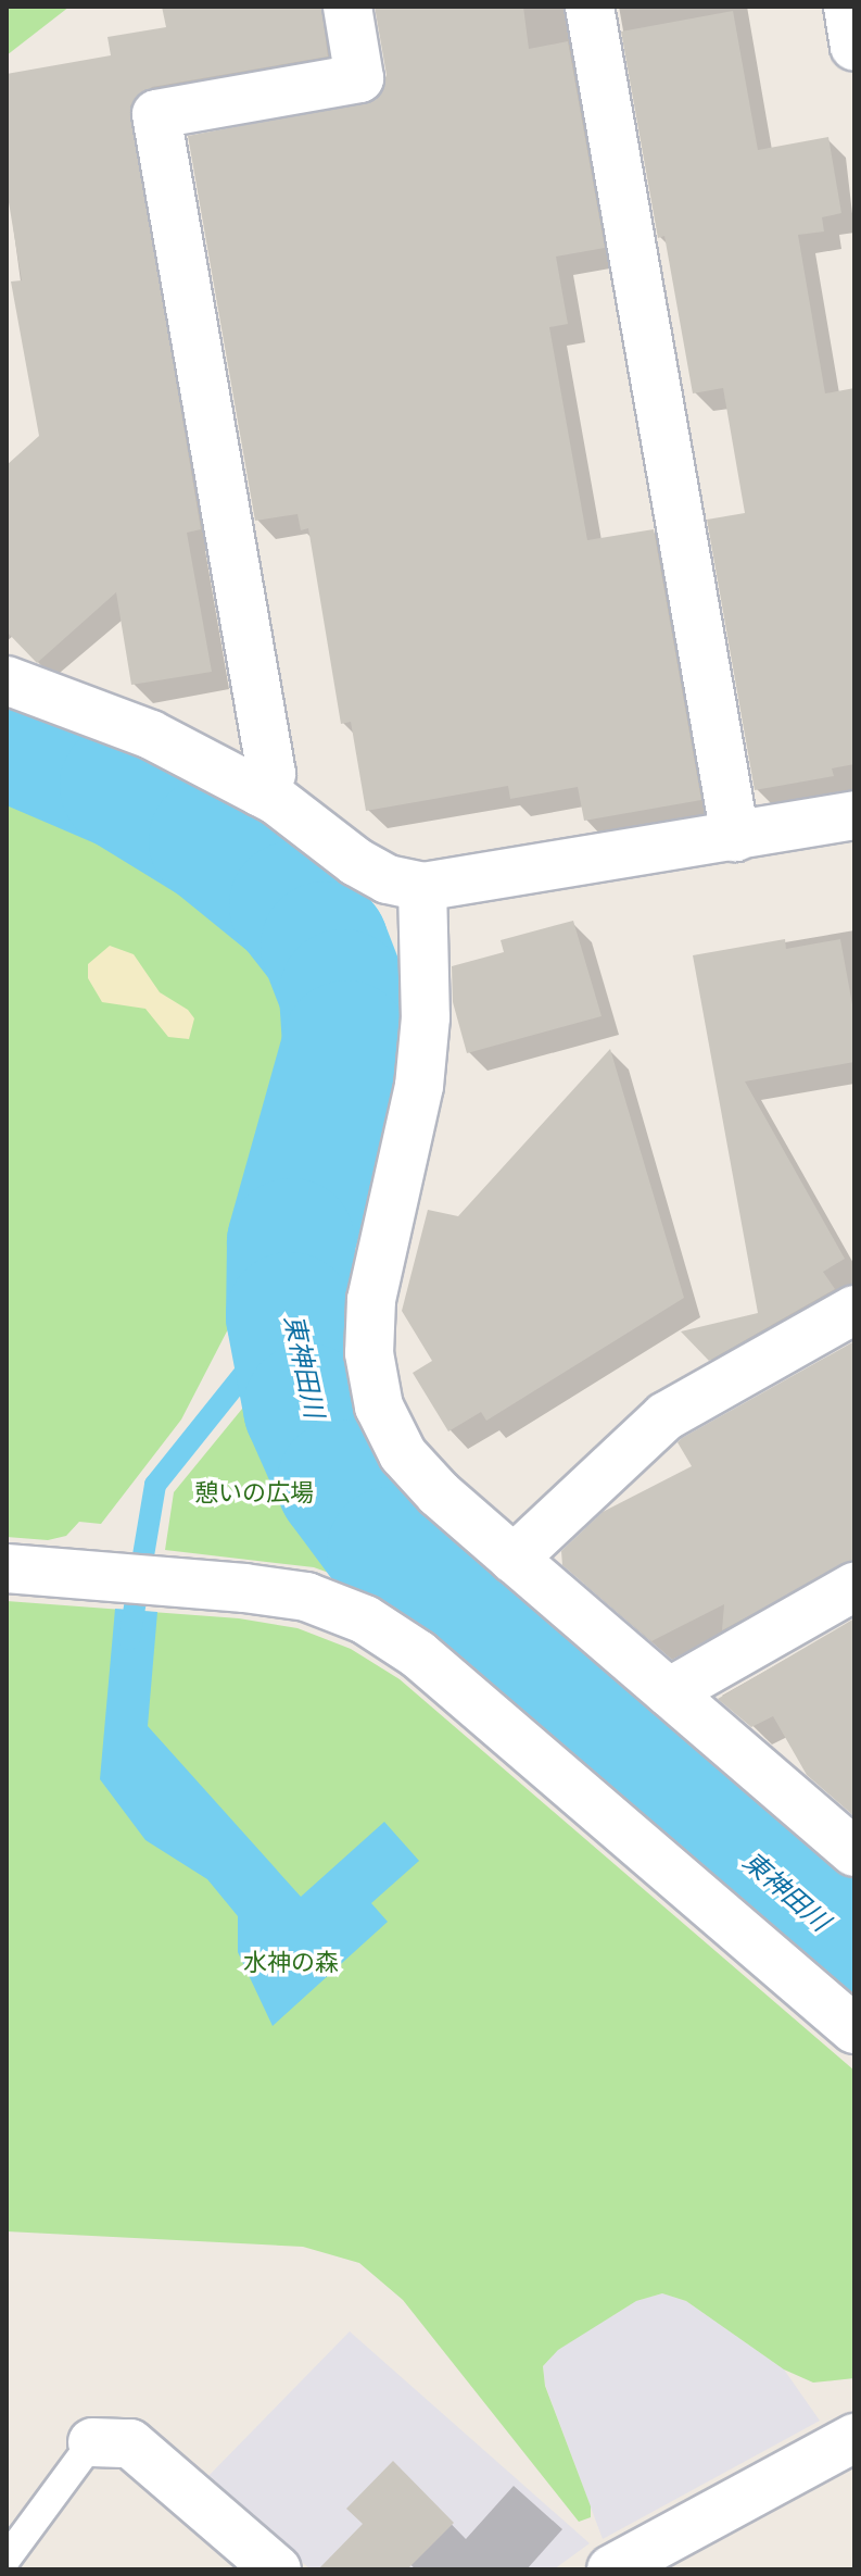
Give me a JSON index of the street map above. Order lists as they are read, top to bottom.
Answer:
{
  "water": ["東神田川"],
  "parks": ["憩いの広場", "水神の森"]
}
